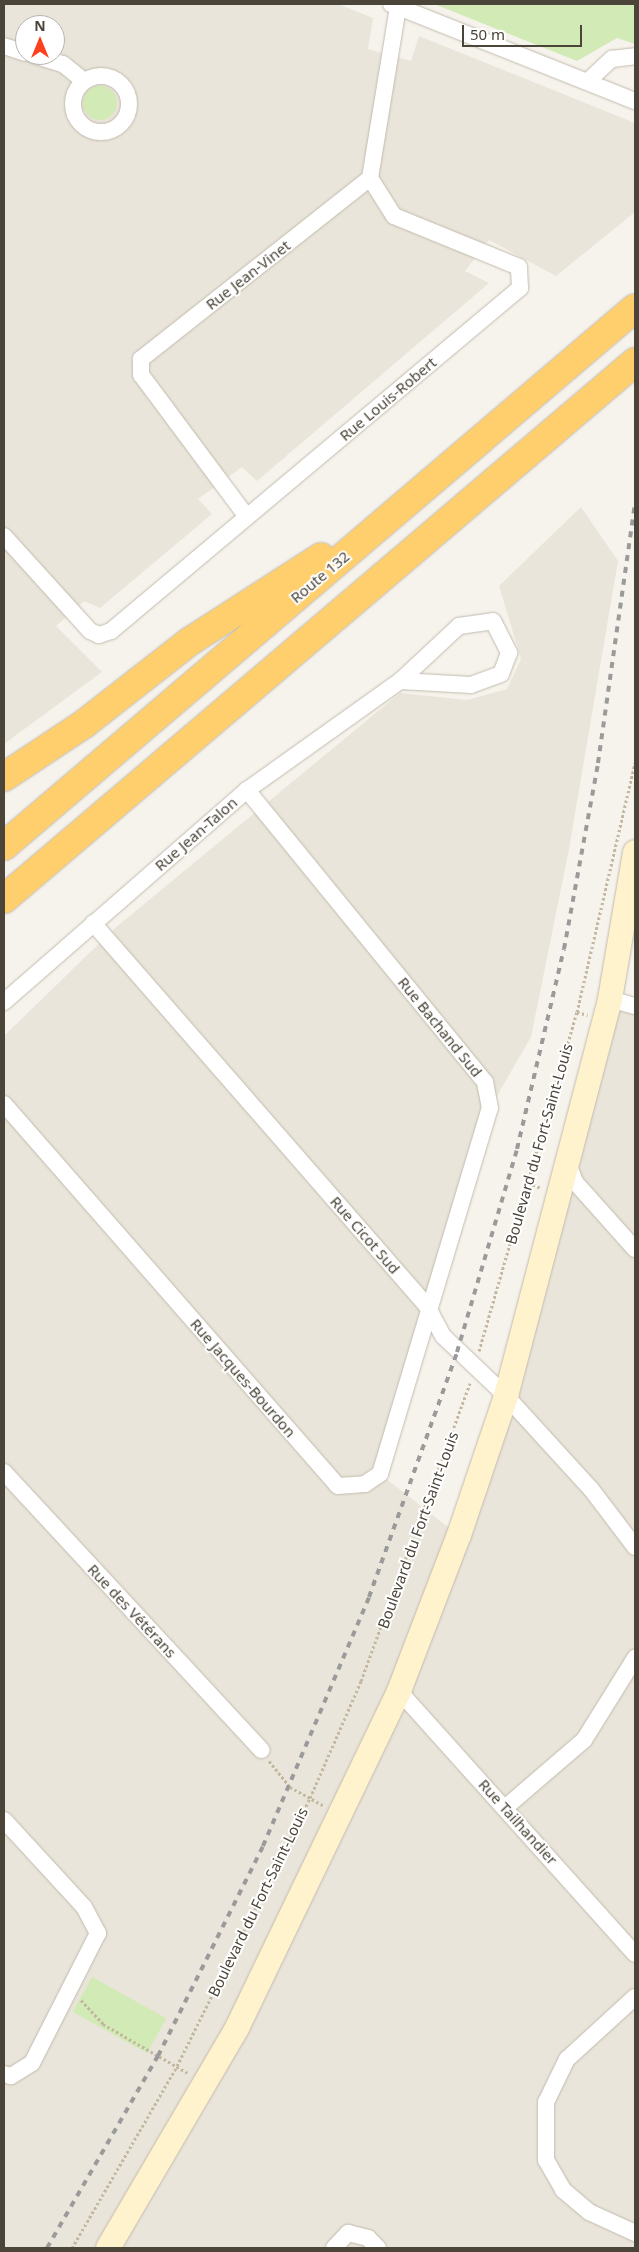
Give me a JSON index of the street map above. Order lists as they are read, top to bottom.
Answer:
{
  "streets": {
    "highway": ["Route 132"],
    "street": [
      "Rue Jean-Vinet",
      "Rue Louis-Robert",
      "Rue Jean-Talon",
      "Rue Bachand Sud",
      "Boulevard du Fort-Saint-Louis",
      "Rue Cicot Sud",
      "Rue Jacques-Bourdon",
      "Rue des Vétérans",
      "Rue Tailhandier"
    ]
  },
  "crossings": [
    ["Rue Jean-Vinet", "Rue Louis-Robert"],
    ["Rue Jean-Talon", "Rue Bachand Sud"],
    ["Rue Jean-Talon", "Rue Cicot Sud"],
    ["Rue Bachand Sud", "Rue Cicot Sud"],
    ["Rue Bachand Sud", "Rue Jacques-Bourdon"],
    ["Boulevard du Fort-Saint-Louis", "Rue Cicot Sud"],
    ["Boulevard du Fort-Saint-Louis", "Rue Tailhandier"],
    ["Rue Cicot Sud", "Rue Jacques-Bourdon"]
  ],
  "scale_bar": "50 m",
  "north": "top"
}
